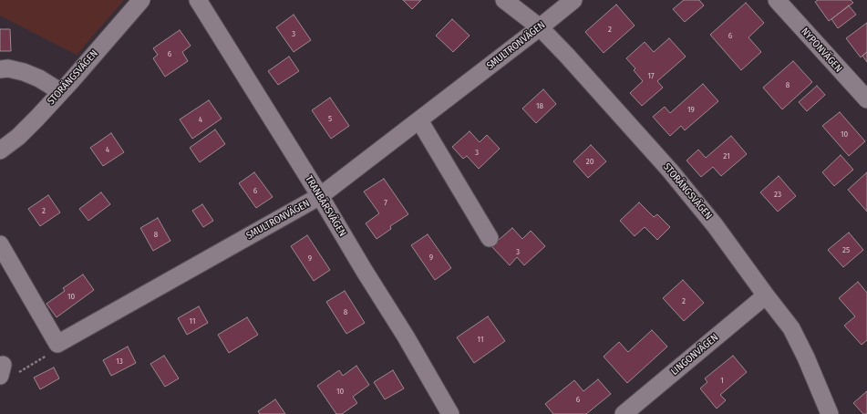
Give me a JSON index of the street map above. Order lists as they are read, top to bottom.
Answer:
{
  "streets": {
    "street": [
      "SMULTRONVÄGEN",
      "NYPONVÄGEN",
      "STORÄNGSVÄGEN",
      "TRANBÄRSVÄGEN",
      "LINGONVÄGEN"
    ]
  },
  "crossings": [
    ["SMULTRONVÄGEN", "STORÄNGSVÄGEN"],
    ["SMULTRONVÄGEN", "TRANBÄRSVÄGEN"],
    ["STORÄNGSVÄGEN", "LINGONVÄGEN"]
  ],
  "house_numbers": [
    "2",
    "3",
    "6",
    "6",
    "17",
    "8",
    "18",
    "19",
    "5",
    "4",
    "10",
    "4",
    "3",
    "21",
    "20",
    "6",
    "23",
    "7",
    "2",
    "8",
    "25",
    "3",
    "9",
    "9",
    "10",
    "2",
    "8",
    "11",
    "11",
    "13",
    "1",
    "10",
    "6"
  ]
}
